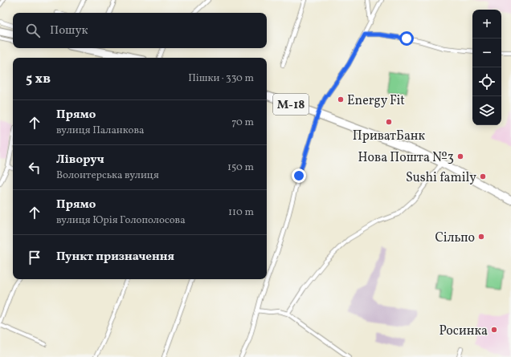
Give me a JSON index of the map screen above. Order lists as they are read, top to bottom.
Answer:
{
  "streets": {
    "highway": ["М-18"]
  },
  "places": [
    "Energy Fit",
    "ПриватБанк",
    "Нова Пошта №3",
    "Sushi family",
    "Сільпо",
    "Росинка"
  ],
  "page": {
    "map_buttons": ["+", "−"],
    "search": "Пошук",
    "heading": ["5 хв", "Пішки · 330 m"],
    "list": [
      ["Прямо", "вулиця Паланкова", "70 m"],
      ["Ліворуч", "Волонтерська вулиця", "150 m"],
      ["Прямо", "вулиця Юрія Голополосова", "110 m"],
      "Пункт призначення"
    ]
  }
}
